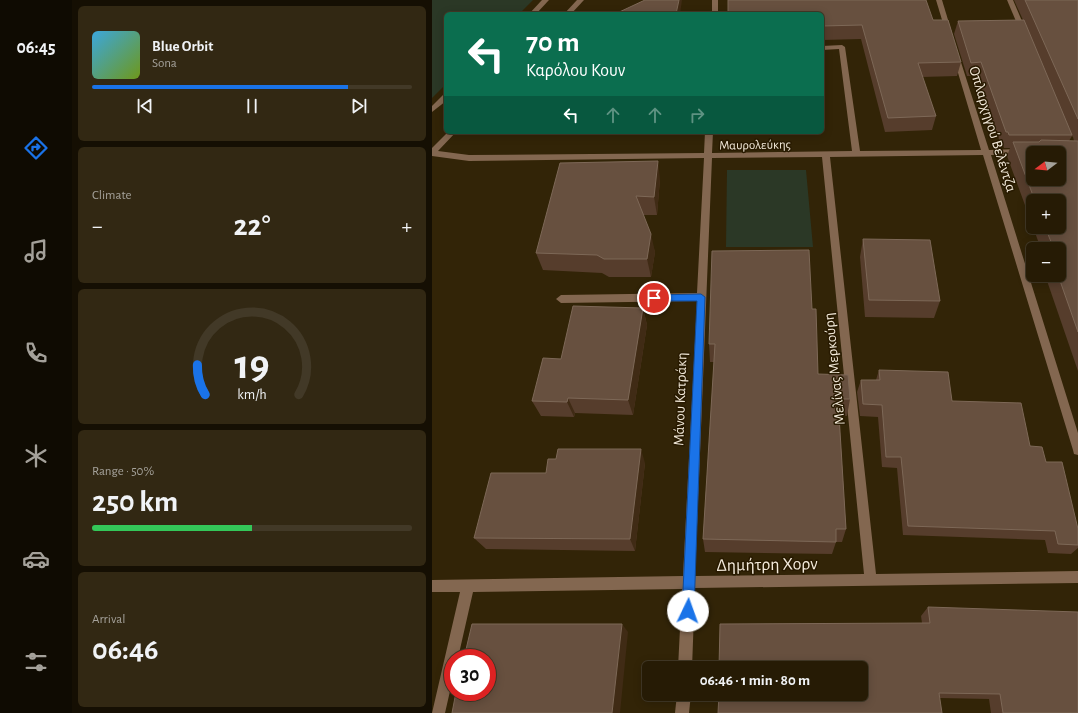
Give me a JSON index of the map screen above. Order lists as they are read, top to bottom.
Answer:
{
  "streets": {
    "street": [
      "Οπλαρχηγού Βελέντζα",
      "Μαυρολεύκης",
      "Μελίνας Μερκούρη",
      "Μάνου Κατράκη",
      "Δημήτρη Χορν"
    ]
  },
  "crossings": [
    ["Οπλαρχηγού Βελέντζα", "Μαυρολεύκης"],
    ["Μαυρολεύκης", "Μελίνας Μερκούρη"],
    ["Μαυρολεύκης", "Μάνου Κατράκη"],
    ["Μελίνας Μερκούρη", "Δημήτρη Χορν"],
    ["Μάνου Κατράκη", "Δημήτρη Χορν"]
  ],
  "north": "left",
  "page": {
    "tabs": "06:45",
    "turn": ["70 m", "Καρόλου Κουν"],
    "song": ["Blue Orbit", "Sona"],
    "map_buttons": ["+", "−"],
    "tile": [
      "Climate",
      ["Range · 50%", "250 km"],
      ["Arrival", "06:46"]
    ],
    "heat": ["−", "22°", "+"],
    "limit": "30",
    "trip": "06:46 · 1 min · 80 m",
    "gauge": ["19", "km/h"]
  }
}
